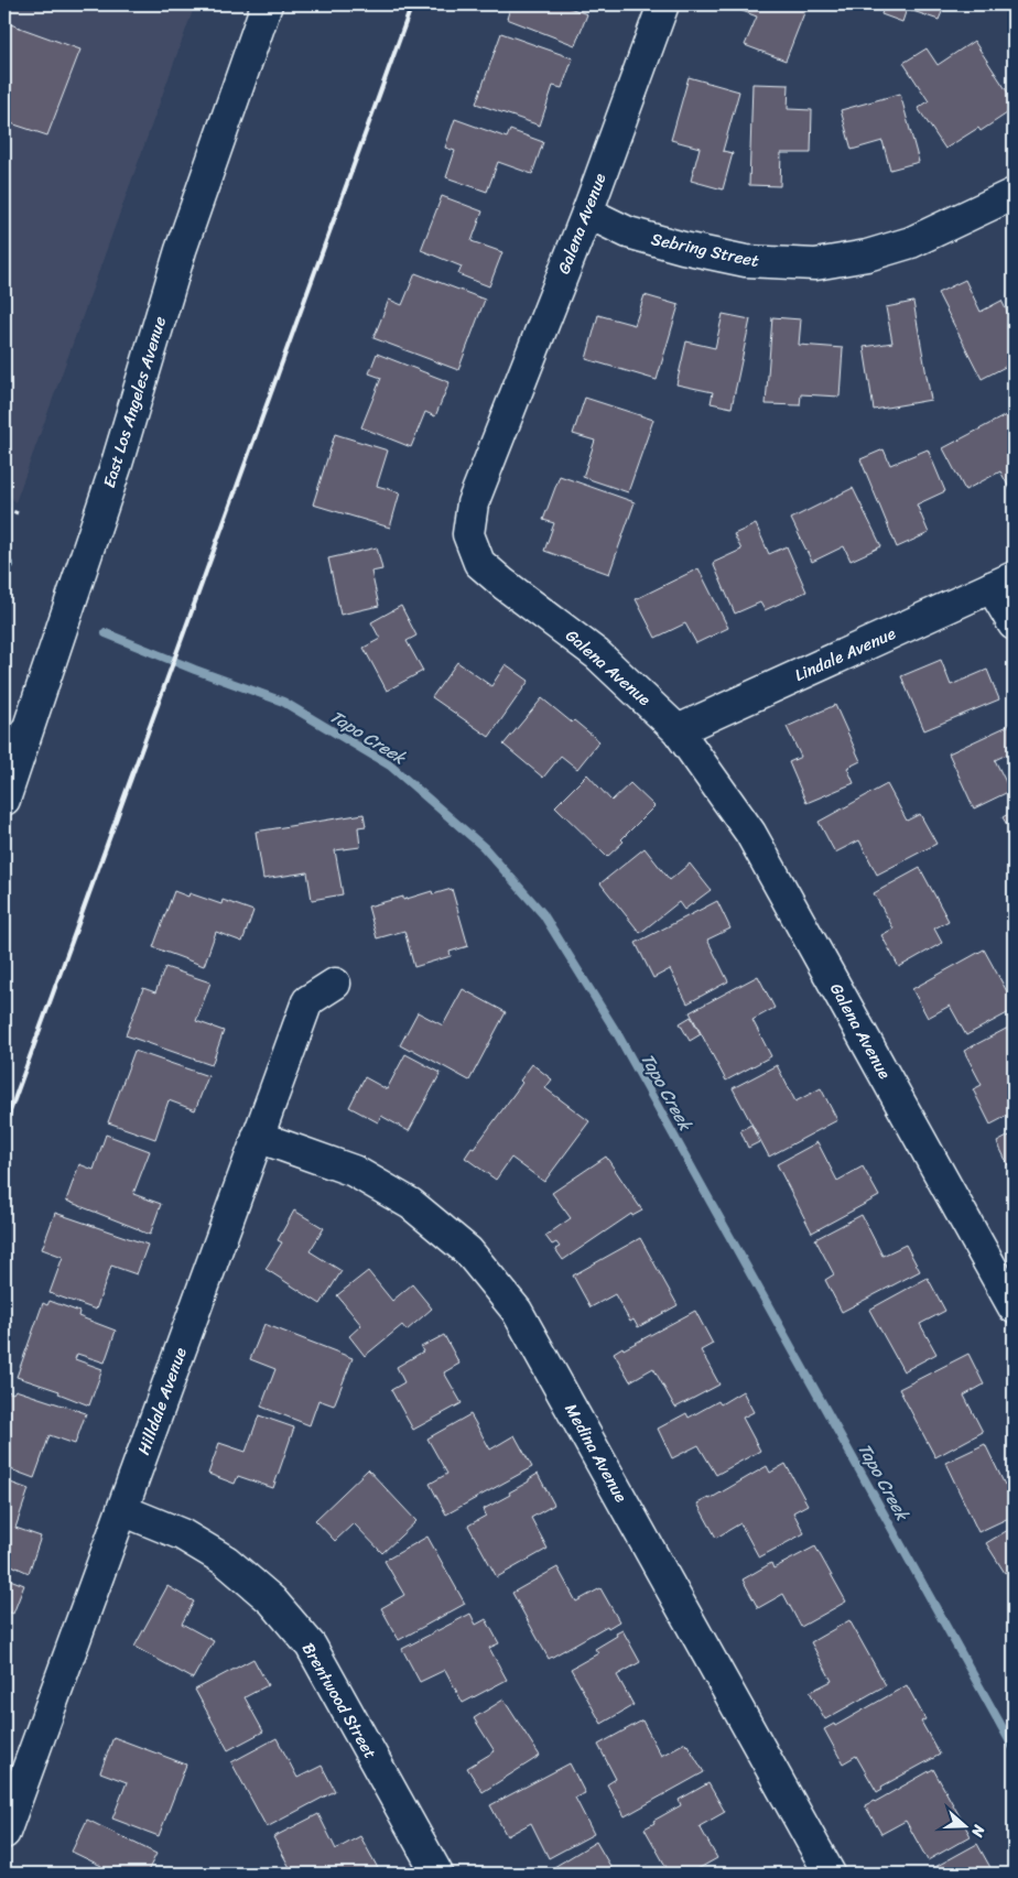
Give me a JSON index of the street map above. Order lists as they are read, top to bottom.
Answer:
{
  "streets": {
    "street": [
      "Galena Avenue",
      "Sebring Street",
      "East Los Angeles Avenue",
      "Lindale Avenue",
      "Hilldale Avenue",
      "Medina Avenue",
      "Brentwood Street"
    ]
  },
  "crossings": [
    ["Galena Avenue", "Sebring Street"],
    ["Galena Avenue", "Lindale Avenue"],
    ["Hilldale Avenue", "Medina Avenue"],
    ["Hilldale Avenue", "Brentwood Street"]
  ],
  "water": ["Tapo Creek"],
  "north": "right"
}
